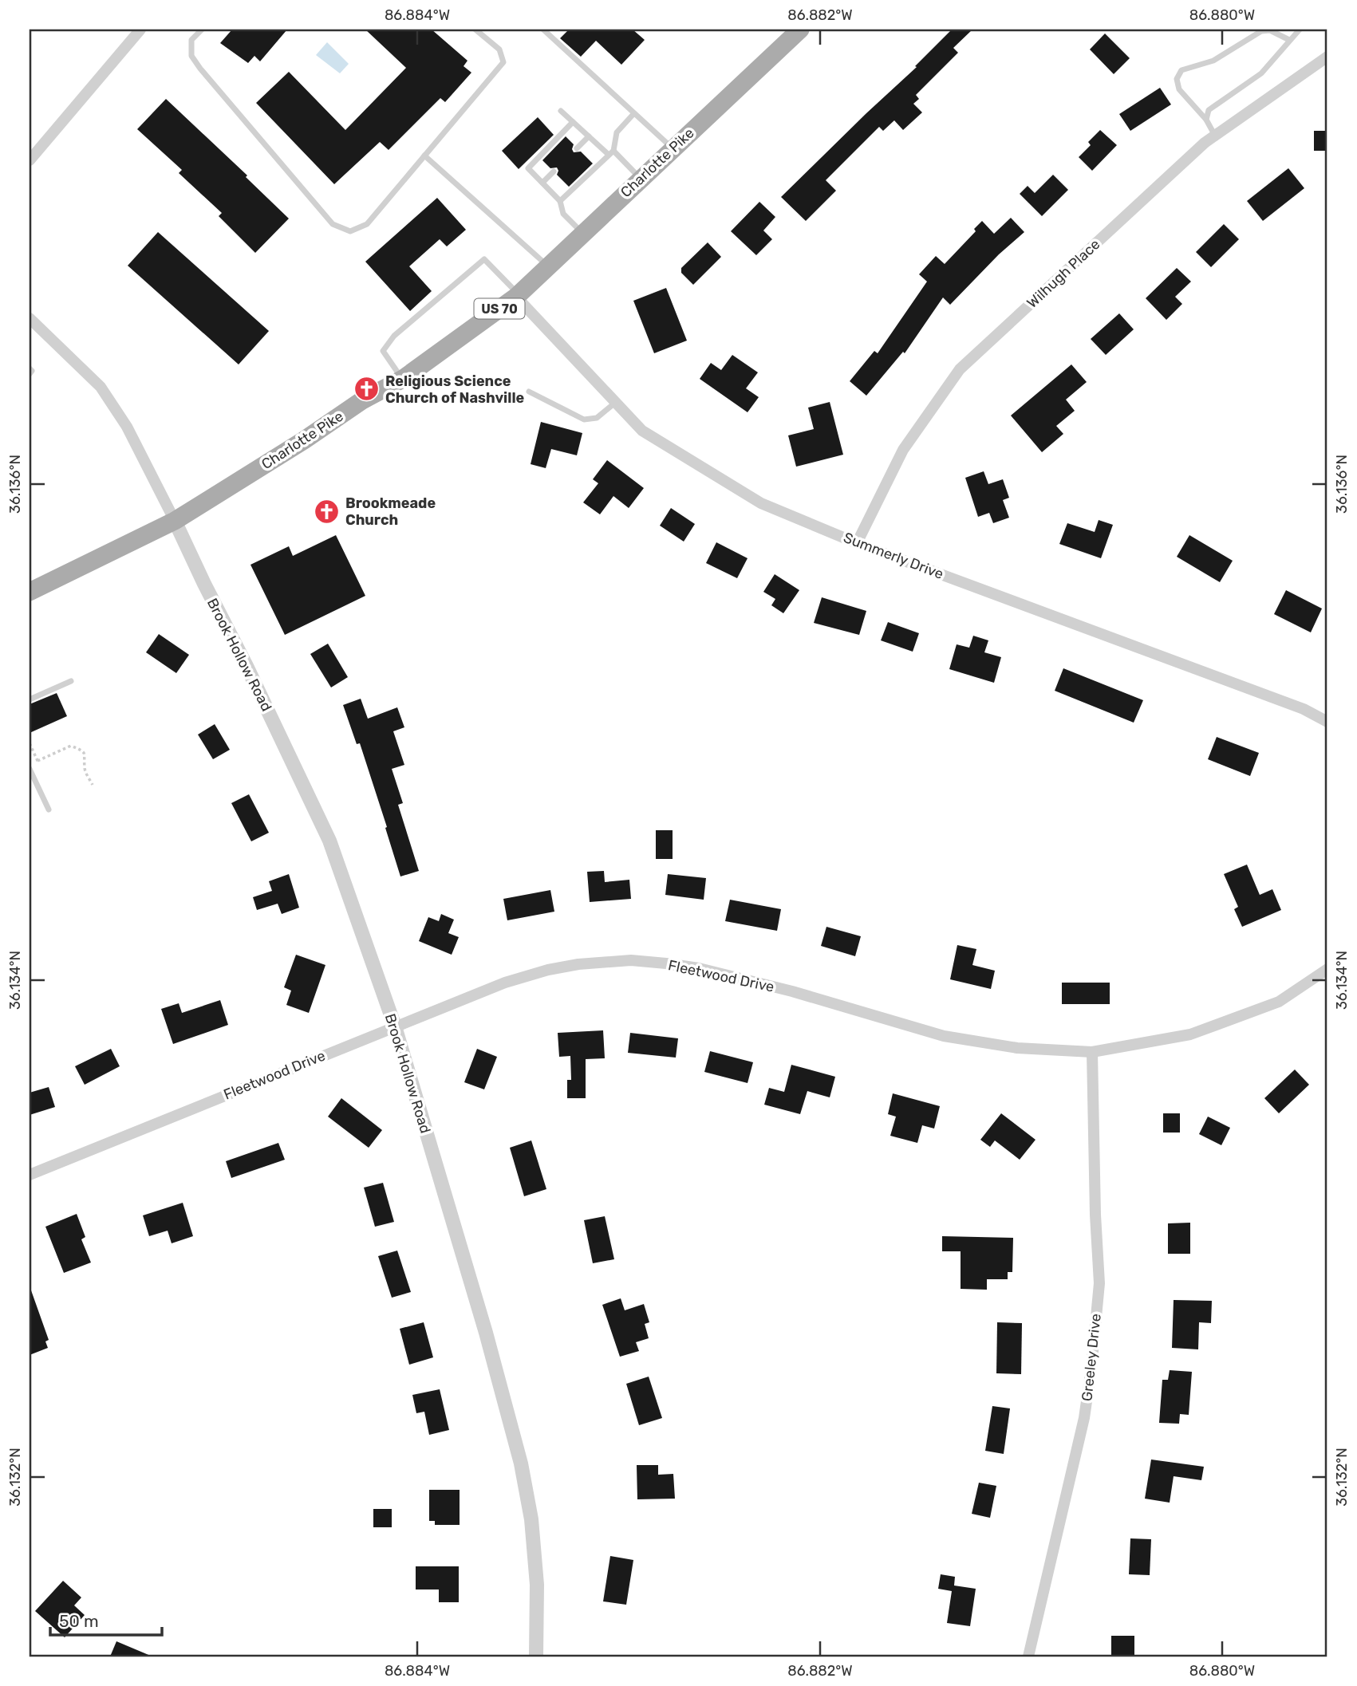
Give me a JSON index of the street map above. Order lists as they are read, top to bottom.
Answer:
{
  "streets": {
    "main road": ["Charlotte Pike", "US 70"],
    "street": [
      "Wilhugh Place",
      "Summerly Drive",
      "Brook Hollow Road",
      "Fleetwood Drive",
      "Greeley Drive"
    ]
  },
  "crossings": [
    ["Charlotte Pike", "Summerly Drive"],
    ["Charlotte Pike", "Brook Hollow Road"],
    ["Wilhugh Place", "Summerly Drive"],
    ["Brook Hollow Road", "Fleetwood Drive"],
    ["Fleetwood Drive", "Greeley Drive"]
  ],
  "places": {
    "church": ["Religious Science Church of Nashville", "Brookmeade Church"]
  },
  "scale_bar": "50 m",
  "coordinates": [
    "86.884°W",
    "86.882°W",
    "86.880°W",
    "36.136°N",
    "36.134°N",
    "36.132°N"
  ]
}
